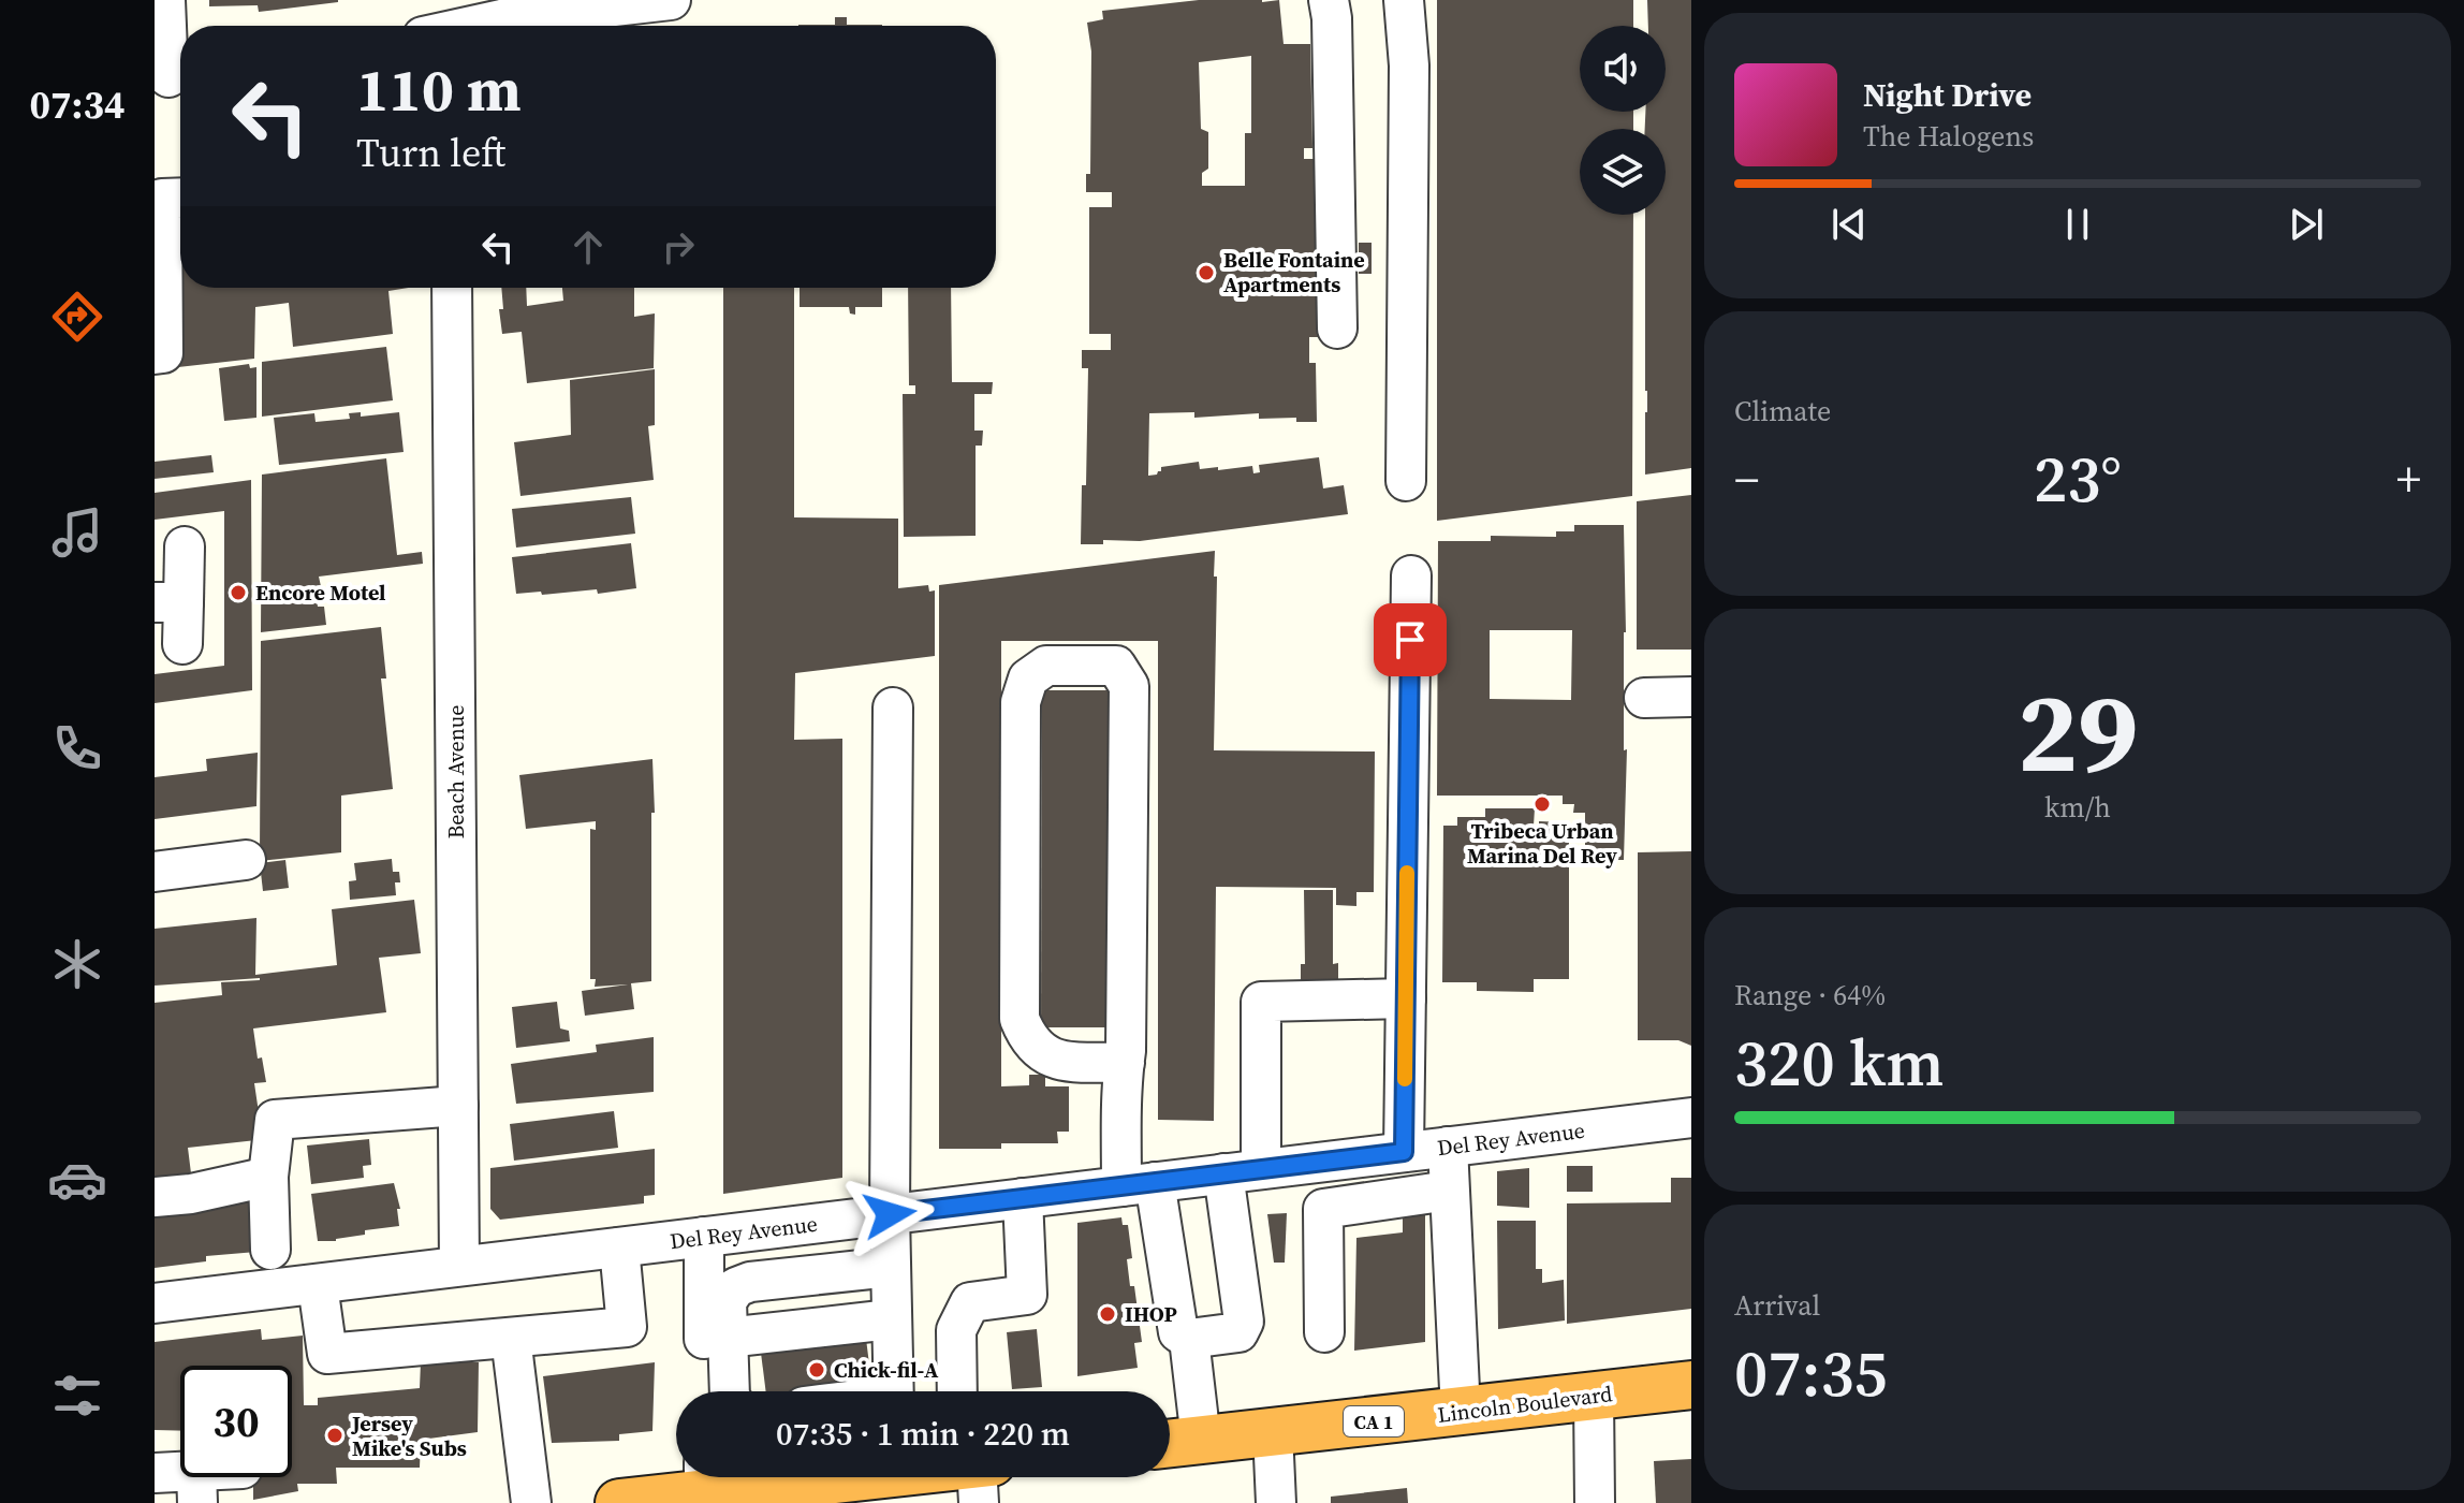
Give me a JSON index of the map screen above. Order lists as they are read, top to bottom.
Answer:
{
  "streets": {
    "highway": ["Lincoln Boulevard", "CA 1"],
    "street": ["Beach Avenue", "Del Rey Avenue"]
  },
  "crossings": [
    ["Beach Avenue", "Del Rey Avenue"]
  ],
  "places": [
    "Belle Fontaine Apartments",
    "Encore Motel",
    "Tribeca Urban Marina Del Rey",
    "IHOP",
    "Chick-fil-A",
    "Jersey Mike's Subs"
  ],
  "page": {
    "tabs": "07:34",
    "turn": ["110 m", "Turn left"],
    "song": ["Night Drive", "The Halogens"],
    "tile": [
      "Climate",
      ["29", "km/h"],
      ["Range · 64%", "320 km"],
      ["Arrival", "07:35"]
    ],
    "heat": ["−", "23°", "+"],
    "limit": "30",
    "trip": "07:35 · 1 min · 220 m"
  }
}
